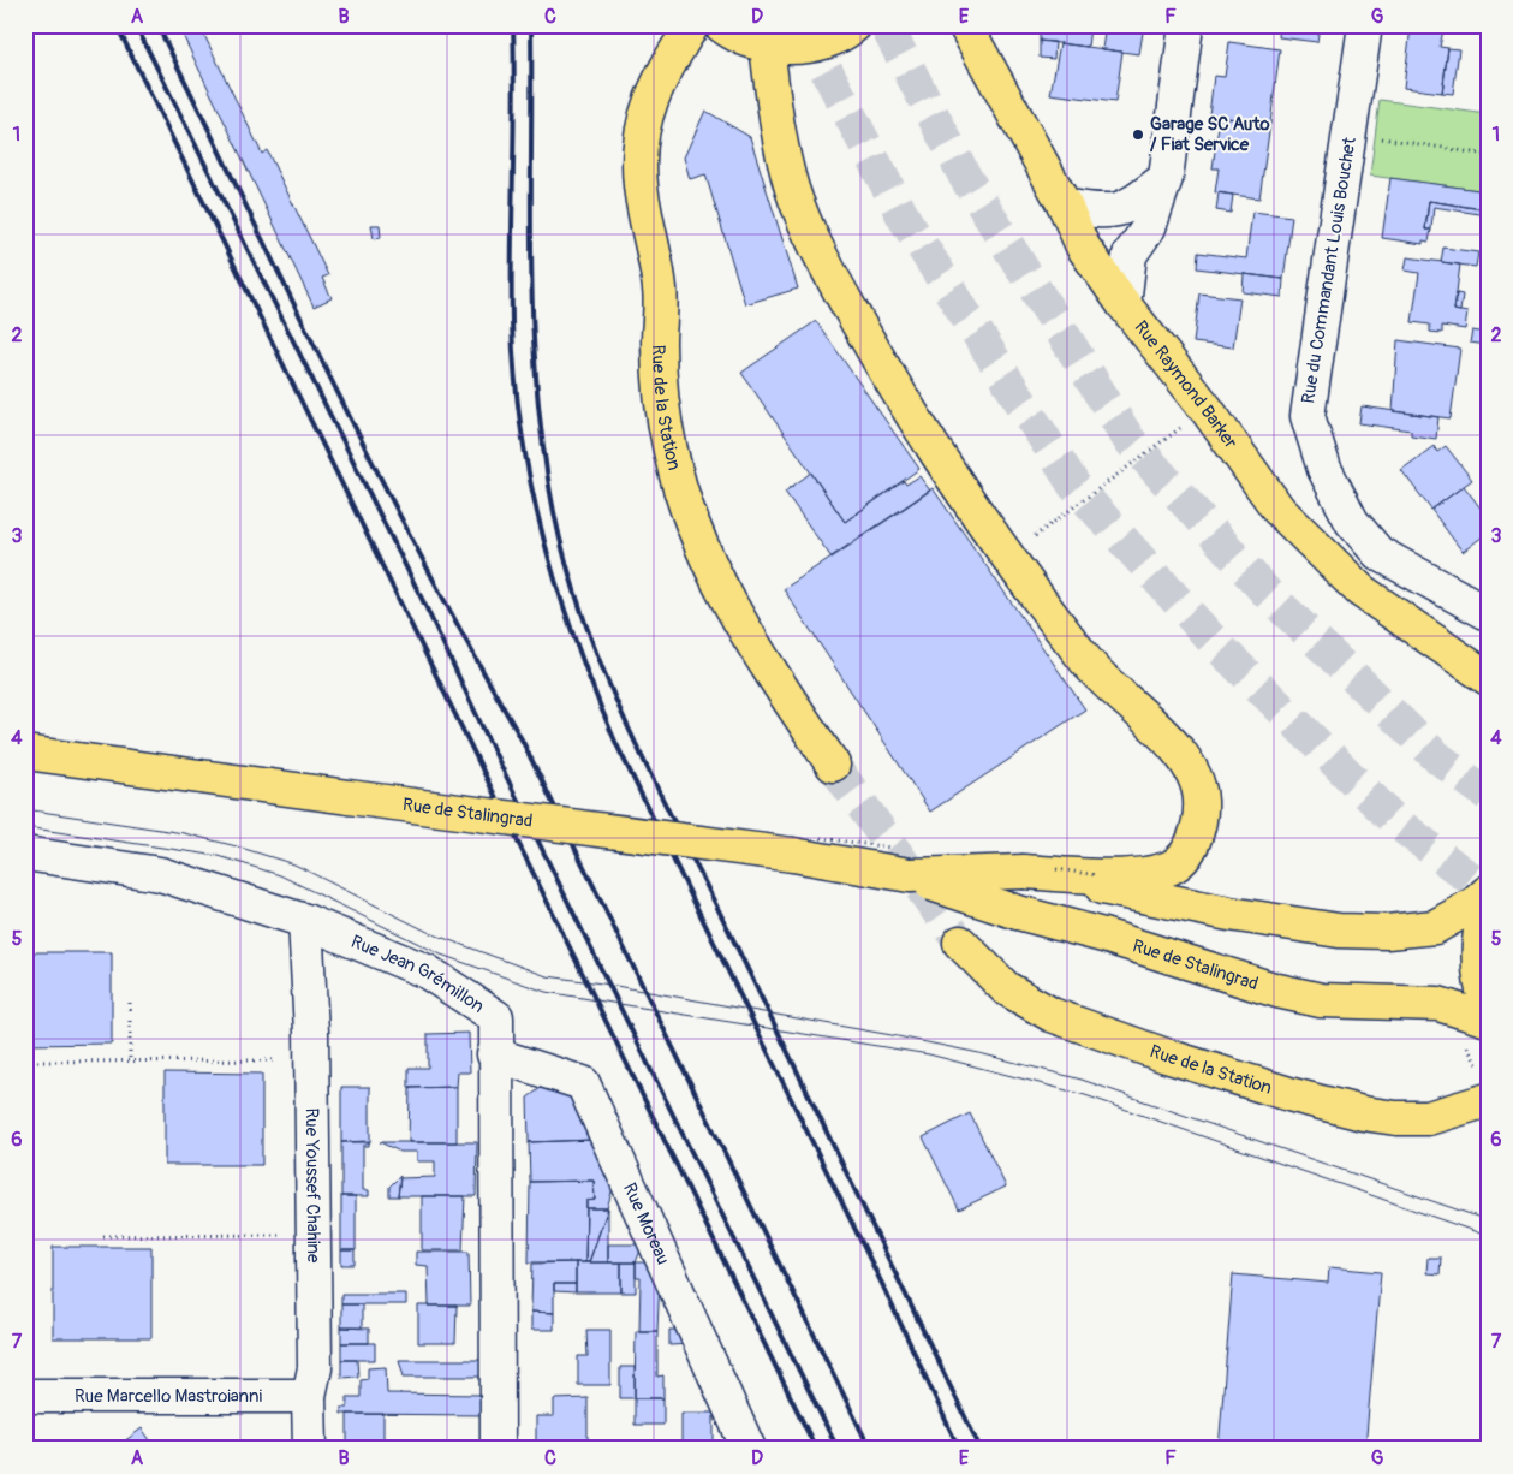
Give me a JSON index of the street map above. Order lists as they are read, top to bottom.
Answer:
{
  "streets": {
    "main road": ["Rue Raymond Barker", "Rue de la Station", "Rue de Stalingrad"],
    "street": [
      "Rue du Commandant Louis Bouchet",
      "Rue Jean Grémillon",
      "Rue Youssef Chahine",
      "Rue Moreau",
      "Rue Marcello Mastroianni"
    ]
  },
  "crossings": [
    ["Rue Jean Grémillon", "Rue Youssef Chahine"],
    ["Rue Jean Grémillon", "Rue Moreau"],
    ["Rue Youssef Chahine", "Rue Marcello Mastroianni"]
  ],
  "places": ["Garage SC Auto / Fiat Service"],
  "grid": {
    "columns": [
      "A",
      "B",
      "C",
      "D",
      "E",
      "F",
      "G"
    ],
    "rows": [
      "1",
      "2",
      "3",
      "4",
      "5",
      "6",
      "7"
    ]
  }
}
